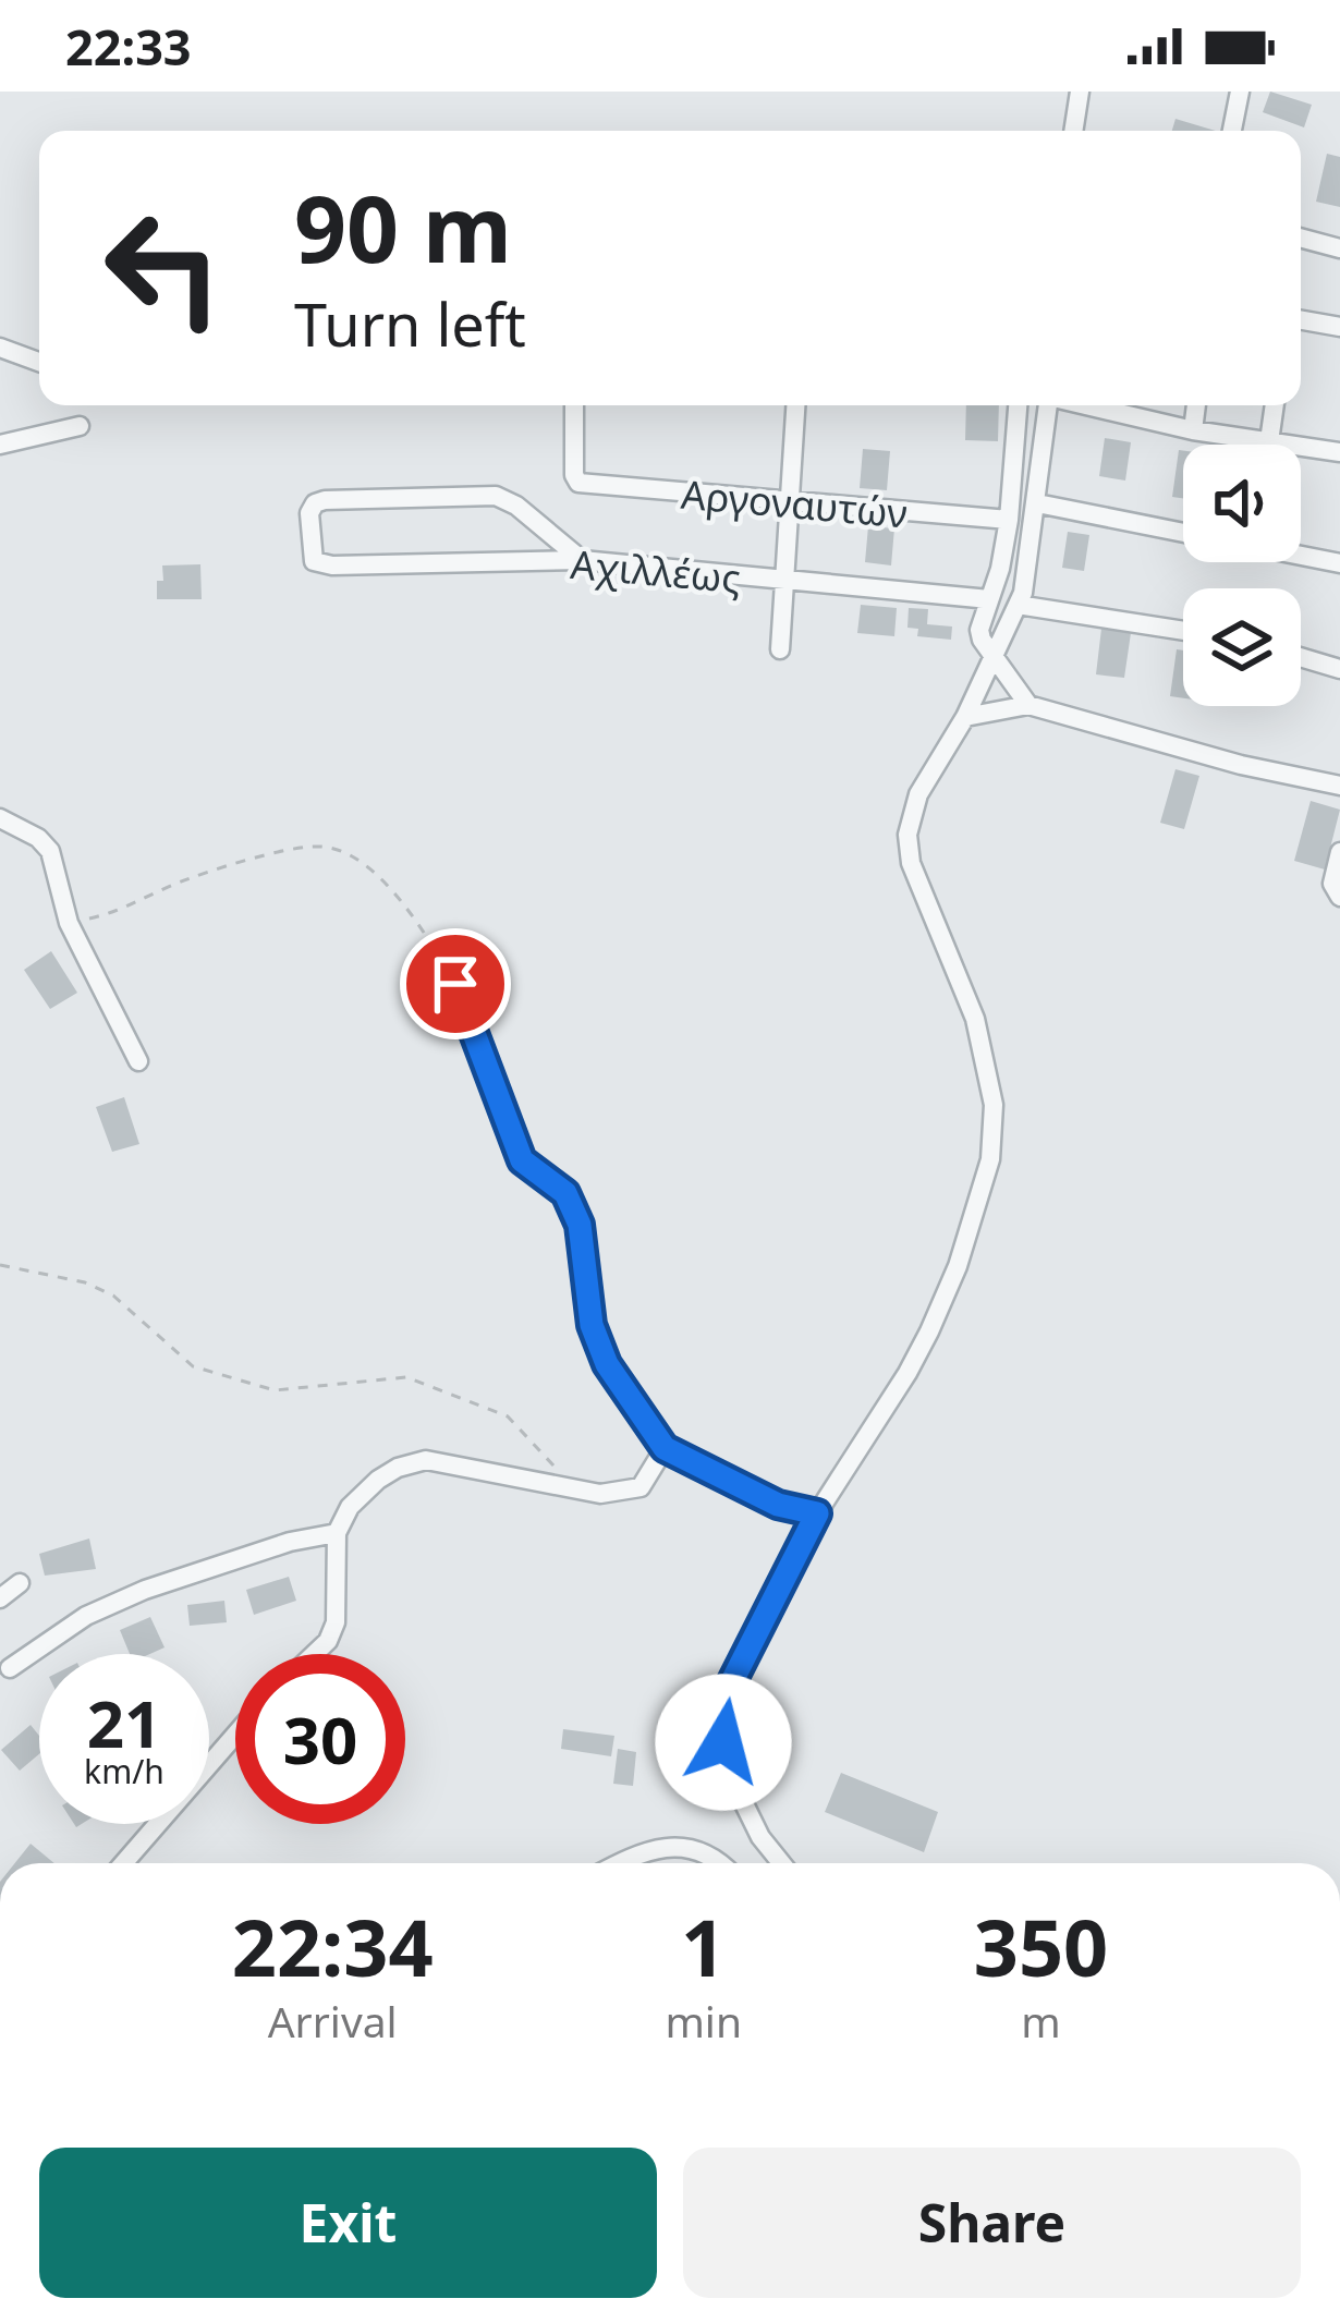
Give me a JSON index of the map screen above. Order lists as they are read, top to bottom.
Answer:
{
  "streets": {
    "street": ["Αργοναυτών", "Αχιλλέως"]
  },
  "crossings": [
    ["Αργοναυτών", "Αχιλλέως"]
  ],
  "page": {
    "status": "22:33",
    "turn": ["90 m", "Turn left"],
    "speed": "21 km/h",
    "limit": "30",
    "eta": [
      "22:34",
      "Arrival",
      "1",
      "min",
      "350",
      "m"
    ],
    "buttons": ["Exit", "Share"]
  }
}
